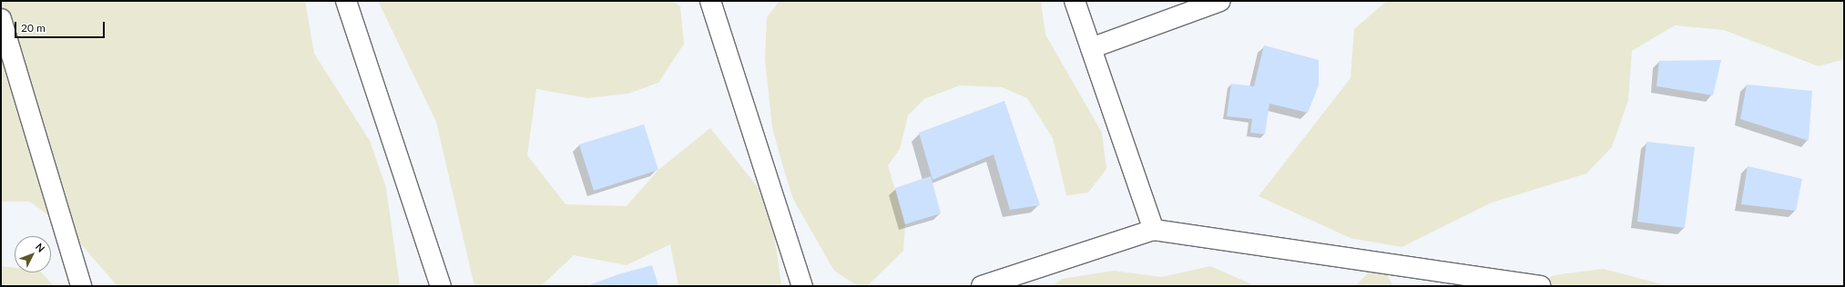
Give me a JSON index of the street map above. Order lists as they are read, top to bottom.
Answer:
{
  "scale_bar": "20 m",
  "north": "top right"
}
